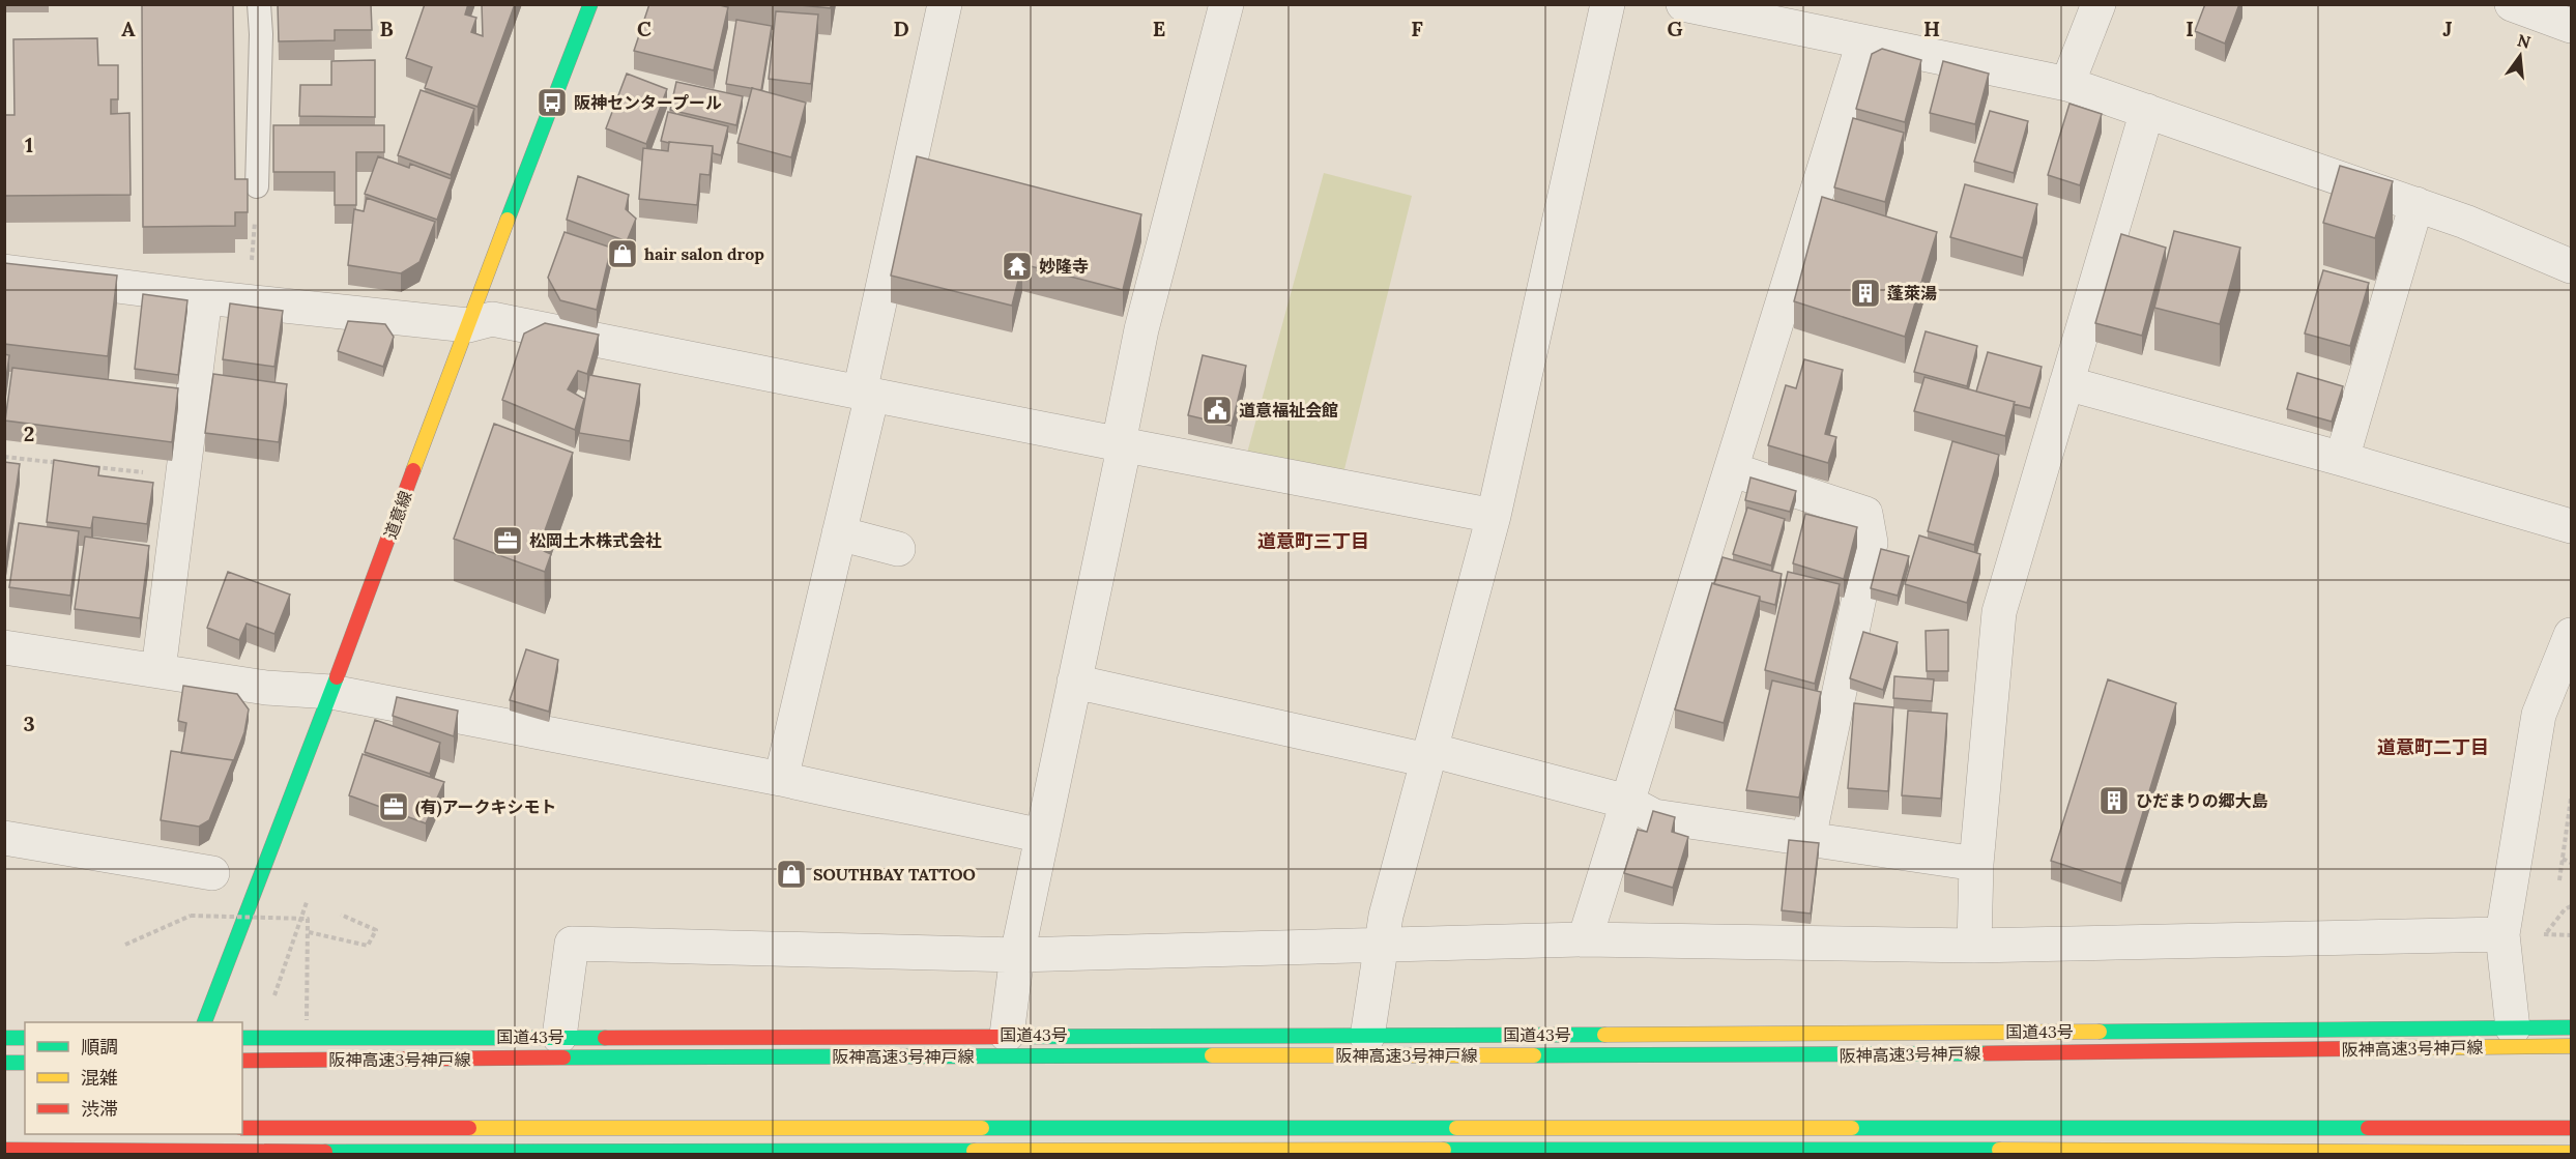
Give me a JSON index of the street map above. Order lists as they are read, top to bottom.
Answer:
{
  "streets": {
    "main road": ["道意線", "国道43号", "阪神高速3号神戸線"]
  },
  "districts": ["道意町三丁目", "道意町二丁目"],
  "places": {
    "bus stop": ["阪神センタープール"],
    "shop": ["hair salon drop", "SOUTHBAY TATTOO"],
    "temple": ["妙隆寺"],
    "building": ["蓬萊湯", "ひだまりの郷大島"],
    "public building": ["道意福祉会館"],
    "office": ["松岡土木株式会社", "(有)アークキシモト"]
  },
  "legend": ["順調", "混雑", "渋滞"],
  "north": "top",
  "grid": {
    "columns": [
      "A",
      "B",
      "C",
      "D",
      "E",
      "F",
      "G",
      "H",
      "I",
      "J"
    ],
    "rows": ["1", "2", "3"]
  }
}
